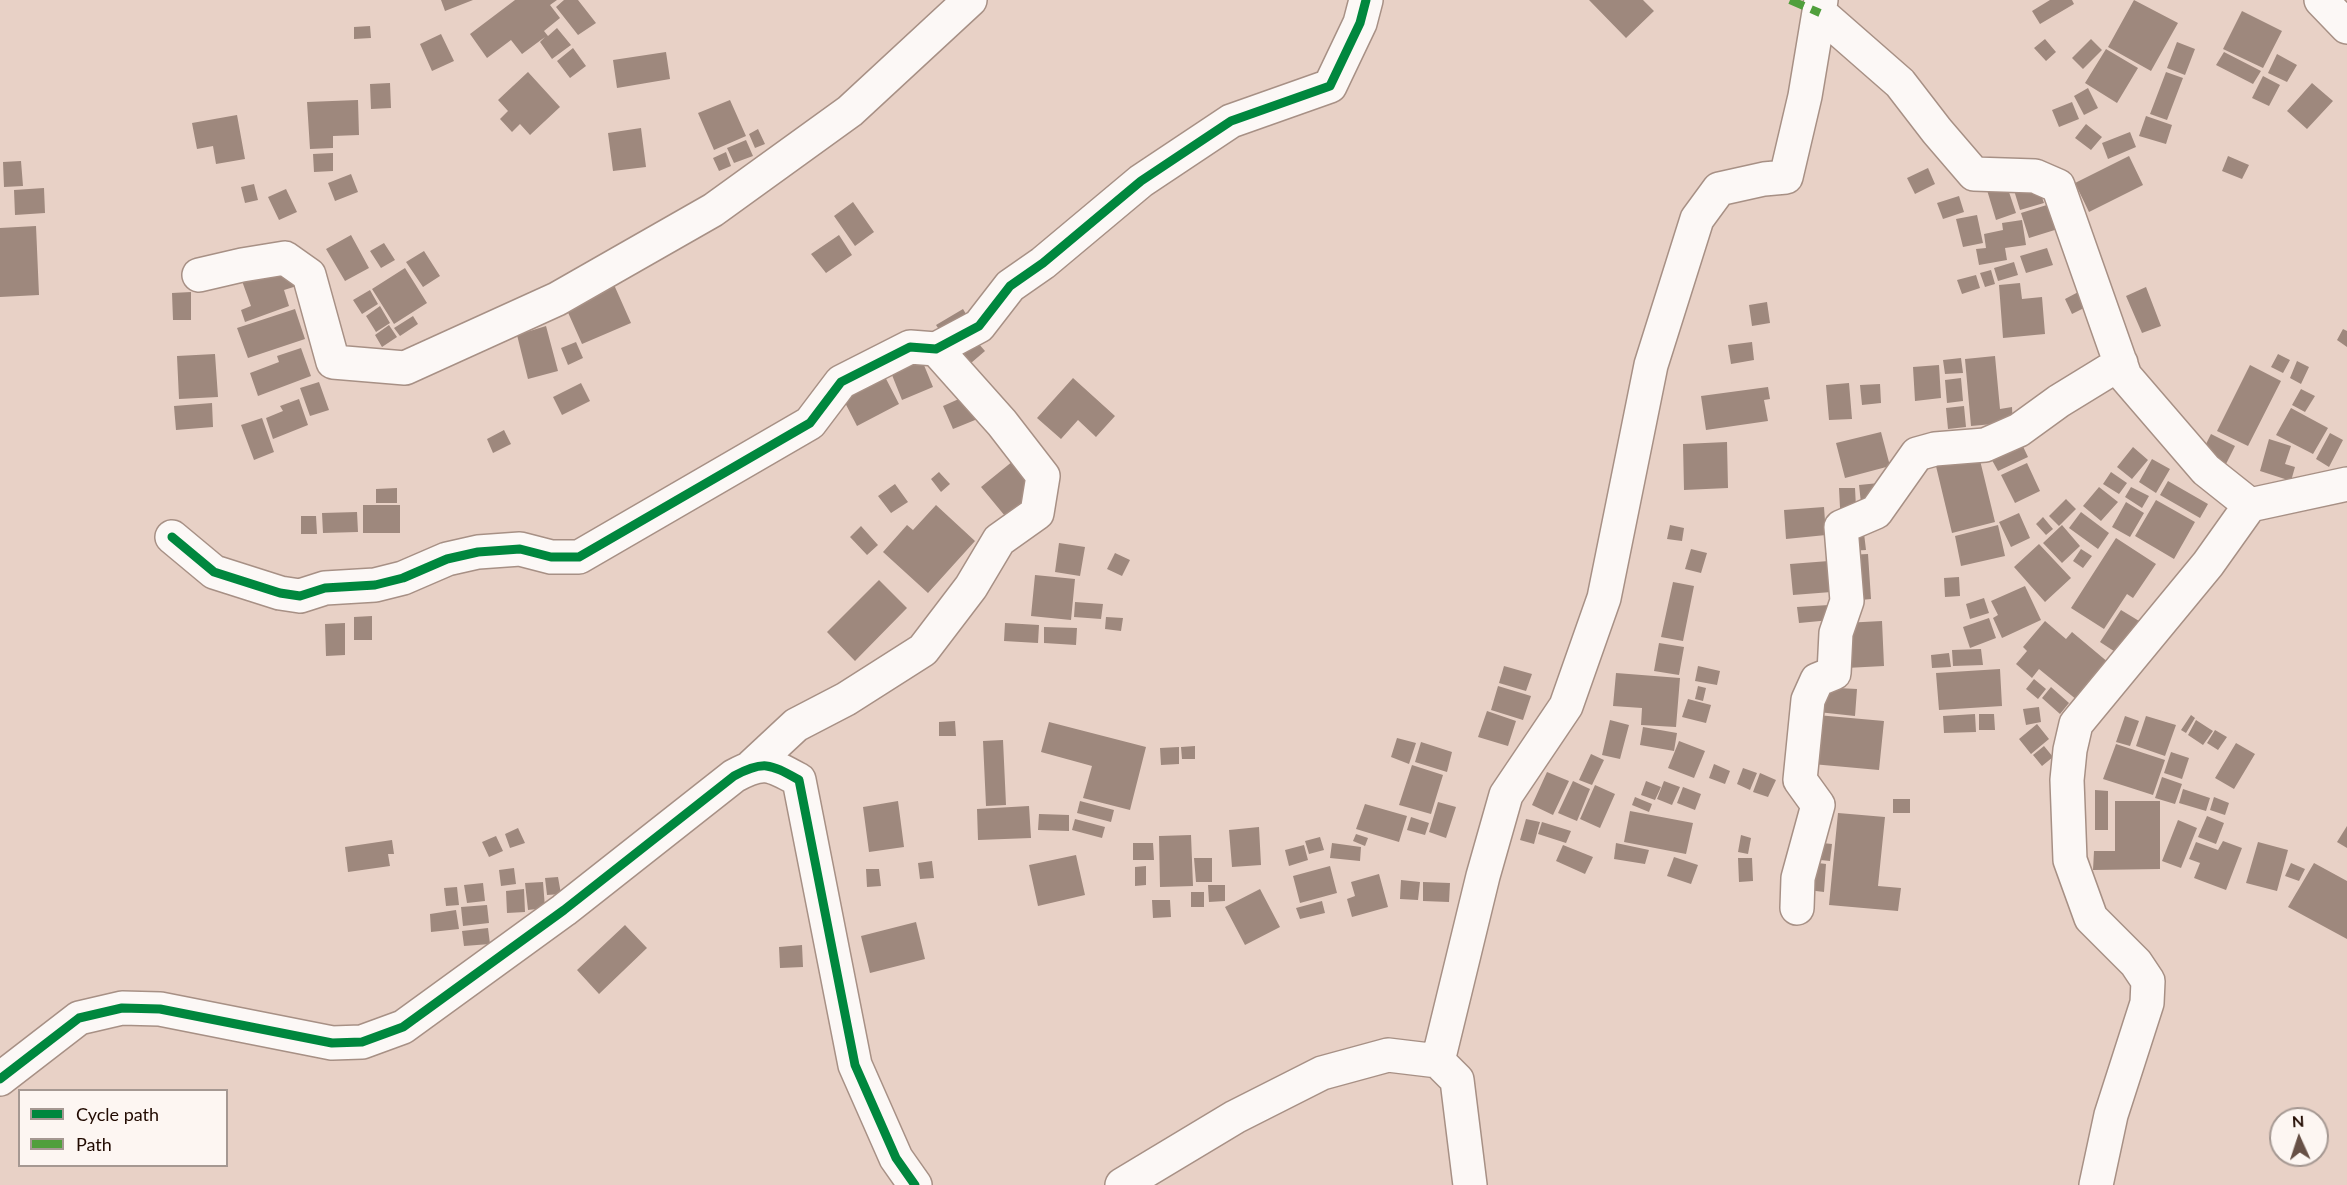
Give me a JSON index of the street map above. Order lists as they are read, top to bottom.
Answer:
{
  "legend": ["Cycle path", "Path"],
  "north": "top"
}
